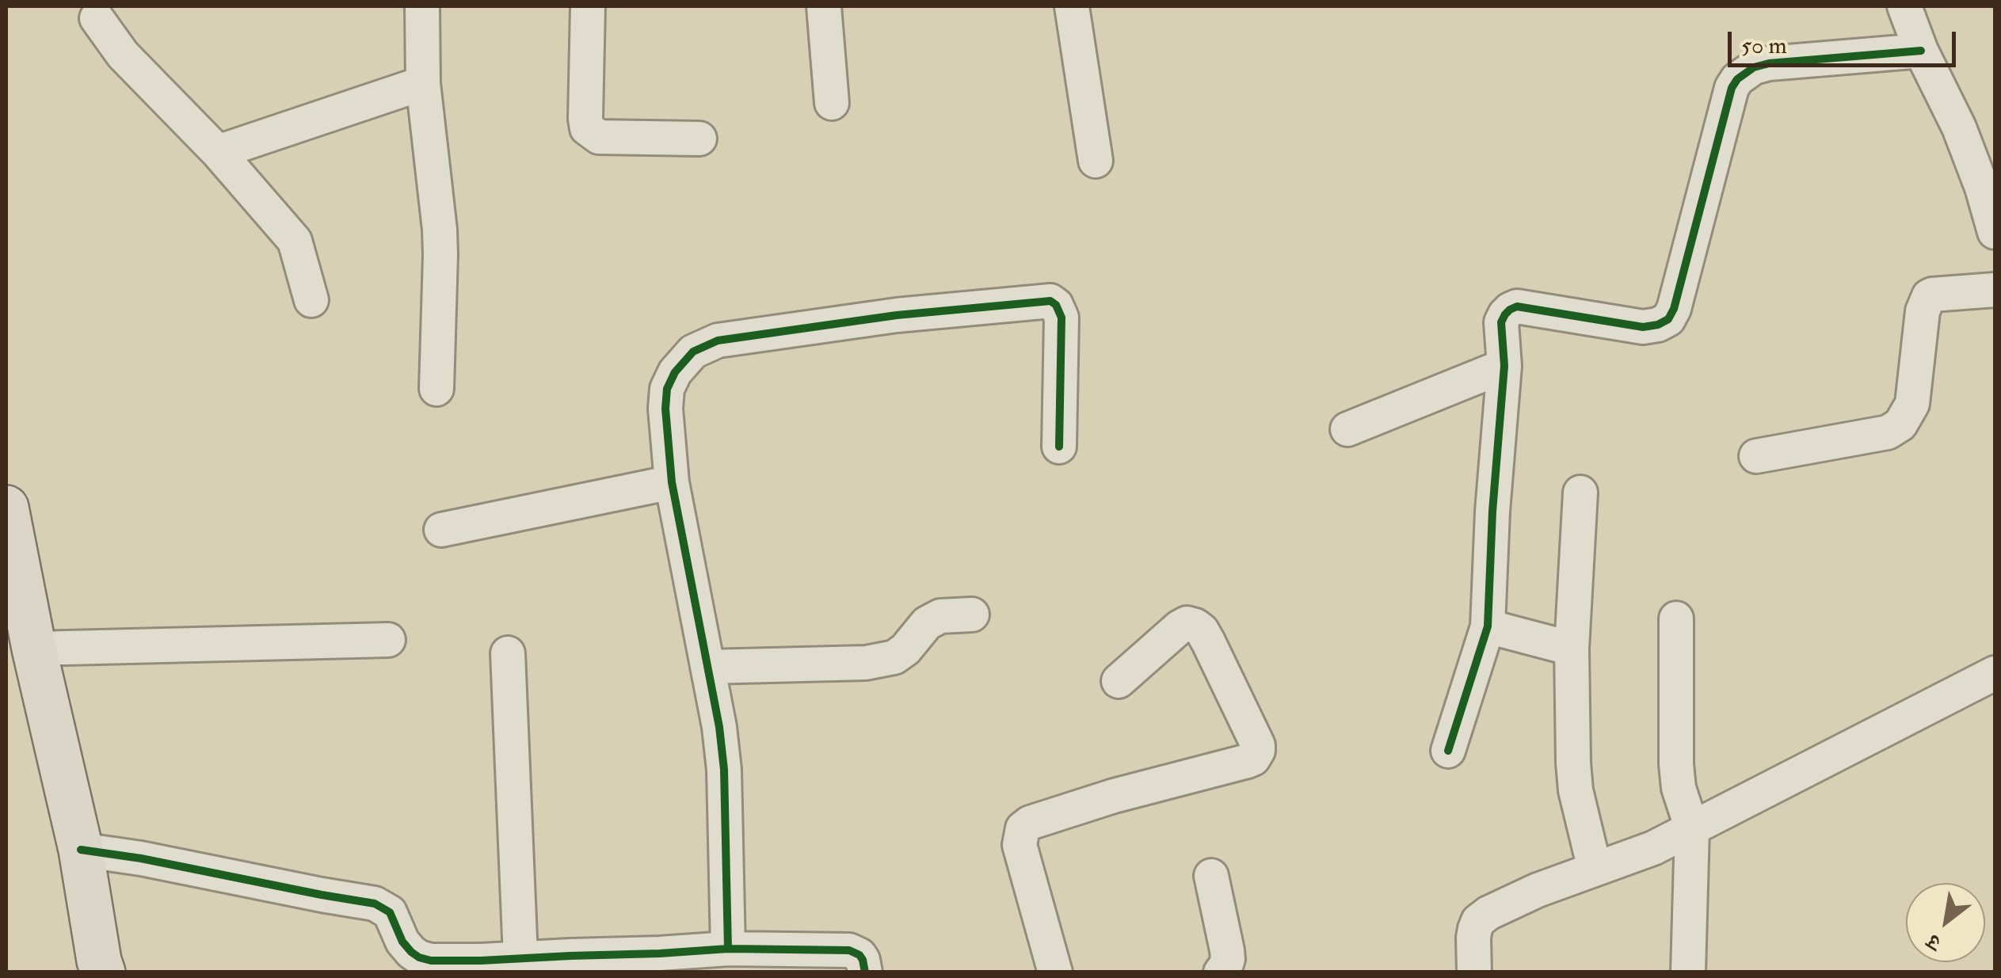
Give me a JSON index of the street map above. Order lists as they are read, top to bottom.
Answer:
{
  "scale_bar": "50 m",
  "north": "bottom left"
}
